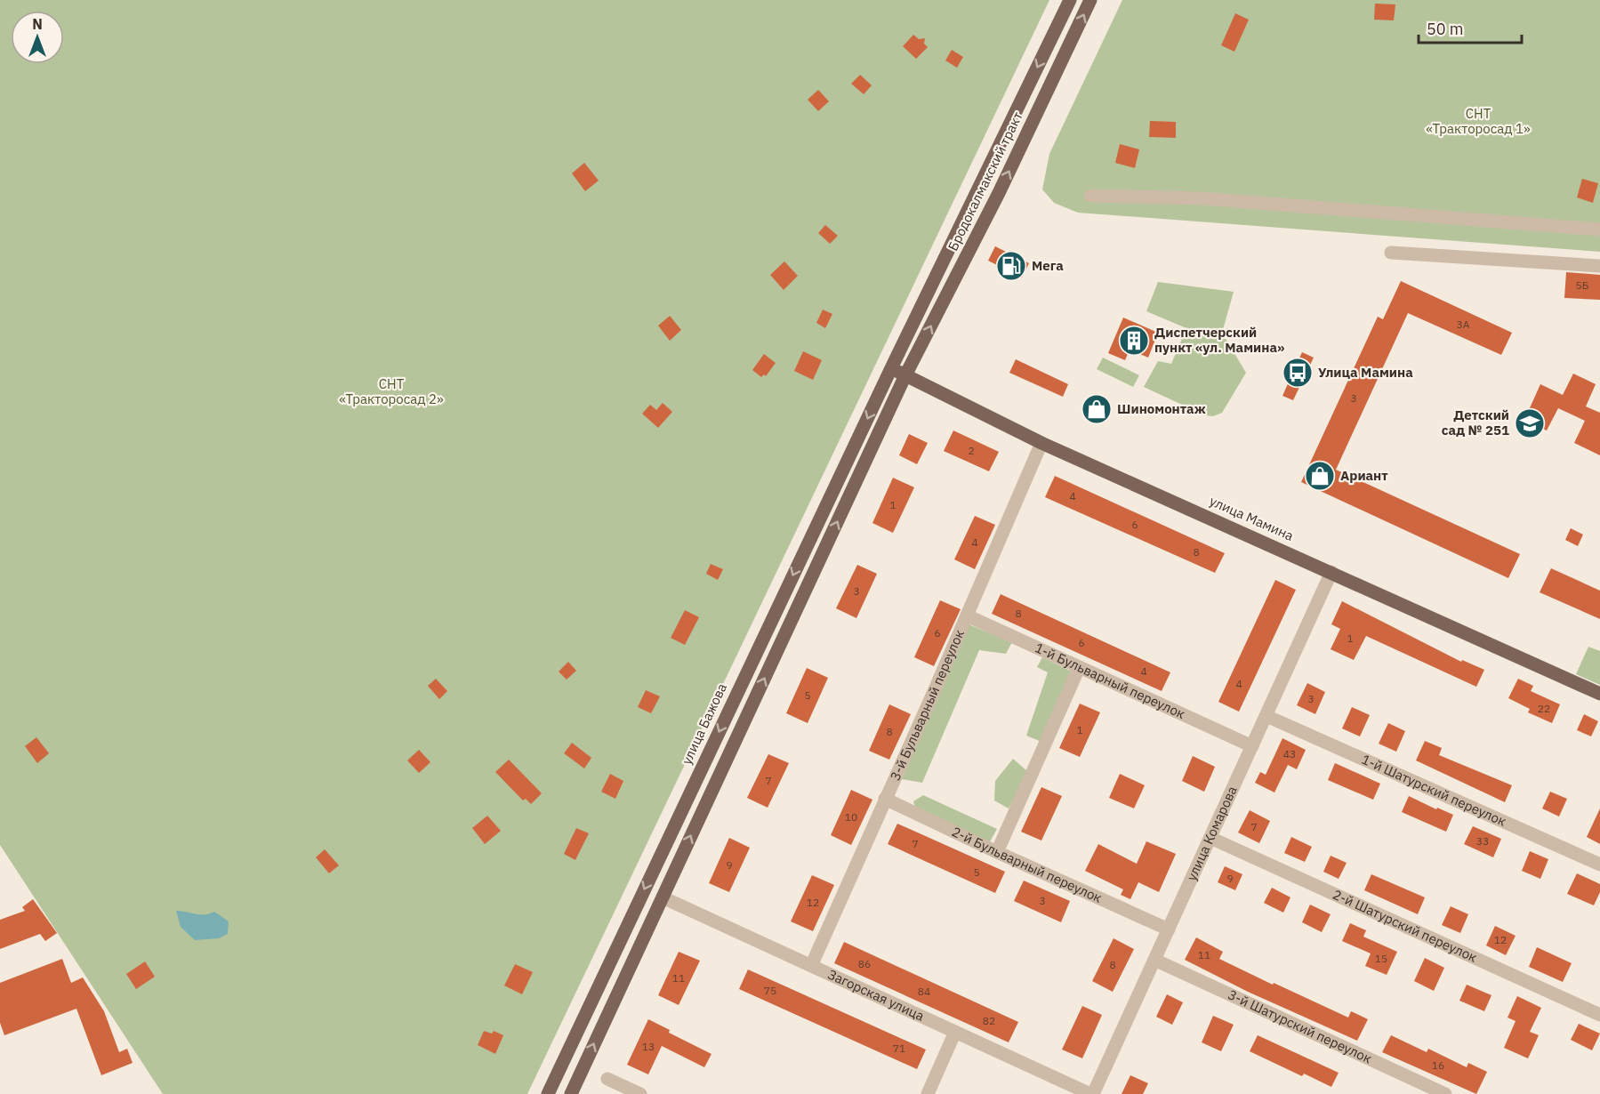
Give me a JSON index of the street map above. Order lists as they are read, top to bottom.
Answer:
{
  "streets": {
    "main road": ["Бродокалмакский тракт", "улица Мамина", "улица Бажова"],
    "street": [
      "1-й Бульварный переулок",
      "3-й Бульварный переулок",
      "1-й Шатурский переулок",
      "улица Комарова",
      "2-й Бульварный переулок",
      "2-й Шатурский переулок",
      "Загорская улица",
      "3-й Шатурский переулок"
    ]
  },
  "crossings": [
    ["Бродокалмакский тракт", "улица Мамина"],
    ["Бродокалмакский тракт", "улица Бажова"],
    ["улица Мамина", "3-й Бульварный переулок"],
    ["улица Мамина", "улица Бажова"],
    ["улица Мамина", "улица Комарова"],
    ["1-й Бульварный переулок", "3-й Бульварный переулок"],
    ["1-й Бульварный переулок", "улица Комарова"],
    ["3-й Бульварный переулок", "2-й Бульварный переулок"],
    ["3-й Бульварный переулок", "Загорская улица"],
    ["1-й Шатурский переулок", "улица Комарова"],
    ["улица Комарова", "2-й Бульварный переулок"],
    ["улица Комарова", "2-й Шатурский переулок"],
    ["улица Комарова", "Загорская улица"],
    ["улица Комарова", "3-й Шатурский переулок"]
  ],
  "parks": ["СНТ «Тракторосад 1»", "СНТ «Тракторосад 2»"],
  "places": {
    "fuel station": ["Мега"],
    "building": ["Диспетчерский пункт «ул. Мамина»"],
    "bus stop": ["Улица Мамина"],
    "shop": ["Шиномонтаж", "Ариант"],
    "school or university": ["Детский сад № 251"]
  },
  "house_numbers": [
    "5Б",
    "3А",
    "3",
    "2",
    "4",
    "1",
    "6",
    "4",
    "8",
    "3",
    "8",
    "6",
    "1",
    "6",
    "4",
    "4",
    "5",
    "3",
    "22",
    "1",
    "8",
    "43",
    "7",
    "10",
    "7",
    "33",
    "7",
    "9",
    "5",
    "9",
    "3",
    "12",
    "12",
    "11",
    "15",
    "86",
    "8",
    "11",
    "75",
    "84",
    "82",
    "13",
    "71",
    "16"
  ],
  "scale_bar": "50 m",
  "north": "top"
}
